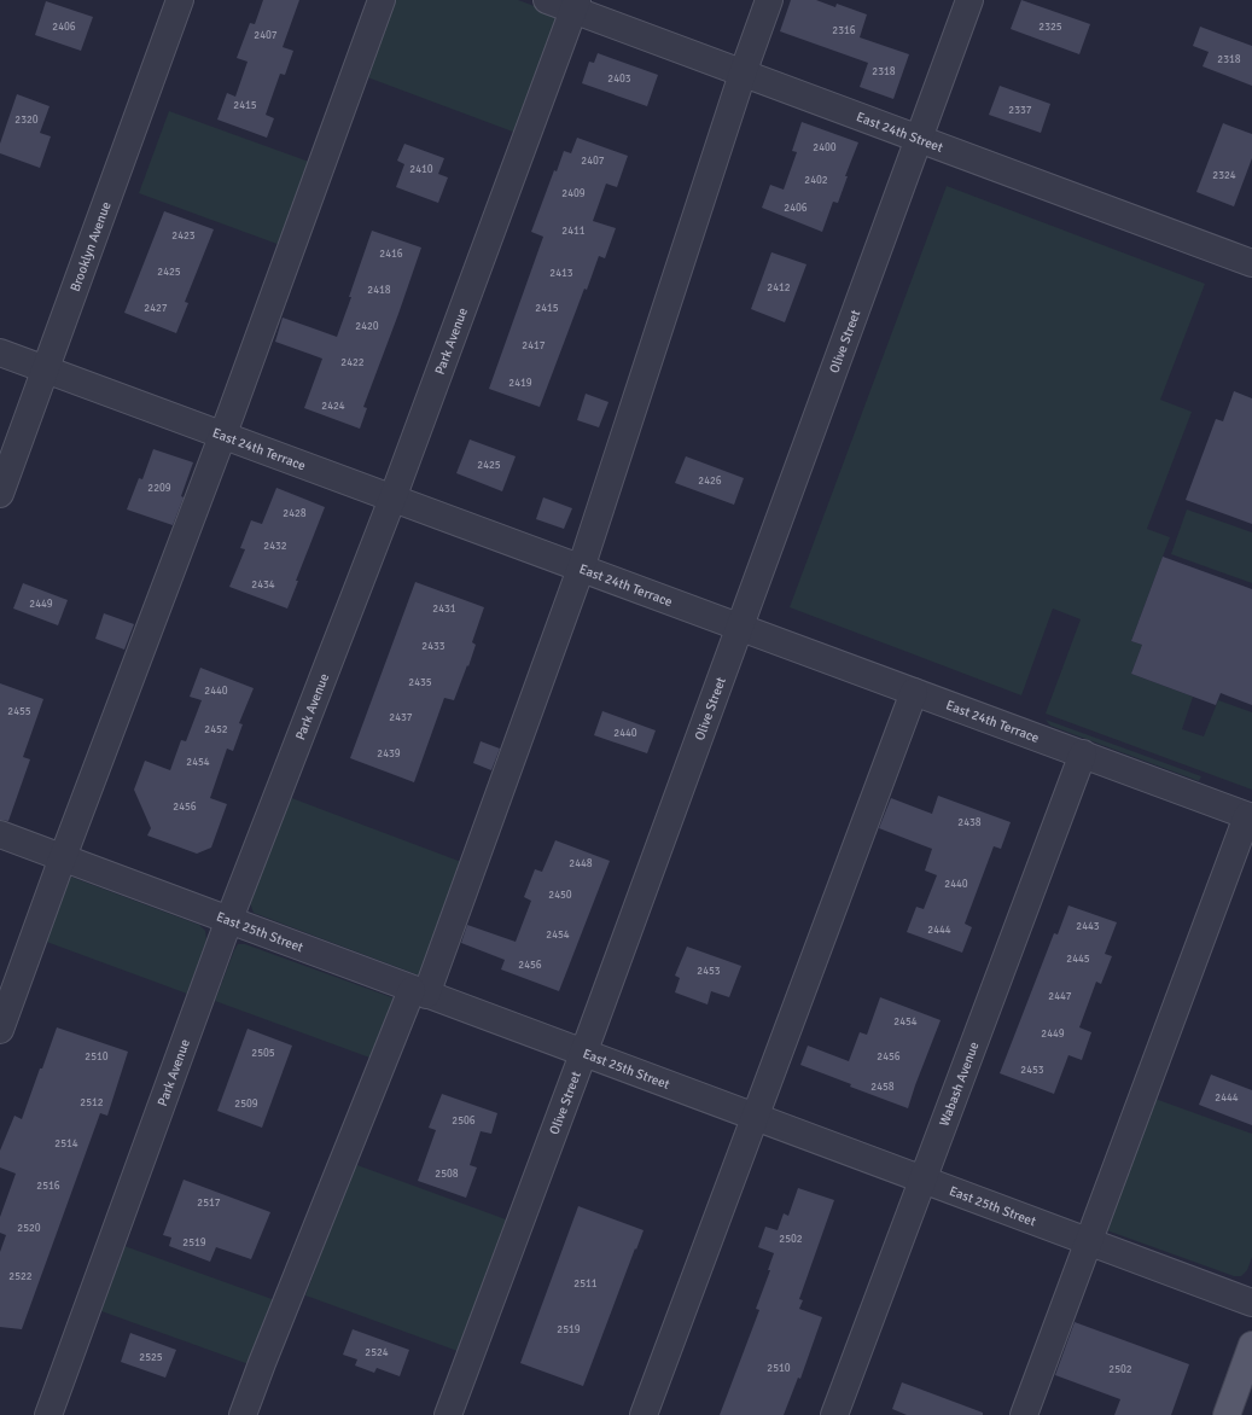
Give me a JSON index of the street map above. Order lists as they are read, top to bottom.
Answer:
{
  "streets": {
    "street": [
      "East 24th Street",
      "Brooklyn Avenue",
      "Olive Street",
      "Park Avenue",
      "East 24th Terrace",
      "East 25th Street",
      "Wabash Avenue"
    ]
  },
  "crossings": [
    ["East 24th Street", "Olive Street"],
    ["East 24th Street", "Park Avenue"],
    ["Brooklyn Avenue", "East 24th Terrace"],
    ["Olive Street", "East 24th Terrace"],
    ["Olive Street", "East 25th Street"],
    ["Park Avenue", "East 24th Terrace"],
    ["Park Avenue", "East 25th Street"],
    ["East 24th Terrace", "Wabash Avenue"],
    ["East 25th Street", "Wabash Avenue"]
  ],
  "house_numbers": [
    "2406",
    "2325",
    "2316",
    "2407",
    "2318",
    "2318",
    "2403",
    "2415",
    "2337",
    "2320",
    "2400",
    "2407",
    "2410",
    "2324",
    "2402",
    "2409",
    "2406",
    "2411",
    "2423",
    "2416",
    "2425",
    "2413",
    "2412",
    "2418",
    "2427",
    "2415",
    "2420",
    "2417",
    "2422",
    "2419",
    "2424",
    "2425",
    "2426",
    "2209",
    "2428",
    "2432",
    "2434",
    "2449",
    "2431",
    "2433",
    "2435",
    "2440",
    "2455",
    "2437",
    "2452",
    "2440",
    "2439",
    "2454",
    "2456",
    "2438",
    "2448",
    "2440",
    "2450",
    "2443",
    "2444",
    "2454",
    "2445",
    "2456",
    "2453",
    "2447",
    "2454",
    "2449",
    "2505",
    "2510",
    "2456",
    "2453",
    "2458",
    "2444",
    "2512",
    "2509",
    "2506",
    "2514",
    "2508",
    "2516",
    "2517",
    "2520",
    "2502",
    "2519",
    "2522",
    "2511",
    "2519",
    "2524",
    "2525",
    "2510",
    "2502"
  ]
}
